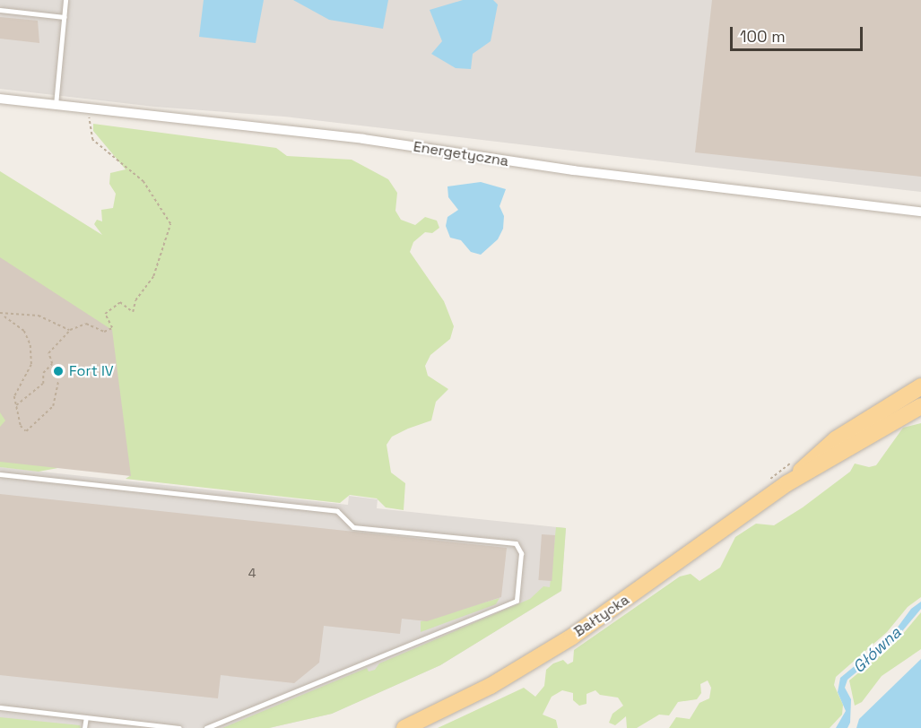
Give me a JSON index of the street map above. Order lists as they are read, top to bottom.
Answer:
{
  "streets": {
    "main road": ["Bałtycka"],
    "street": ["Energetyczna"]
  },
  "water": ["Główna"],
  "places": ["Fort IV"],
  "house_numbers": ["4"],
  "scale_bar": "100 m"
}
